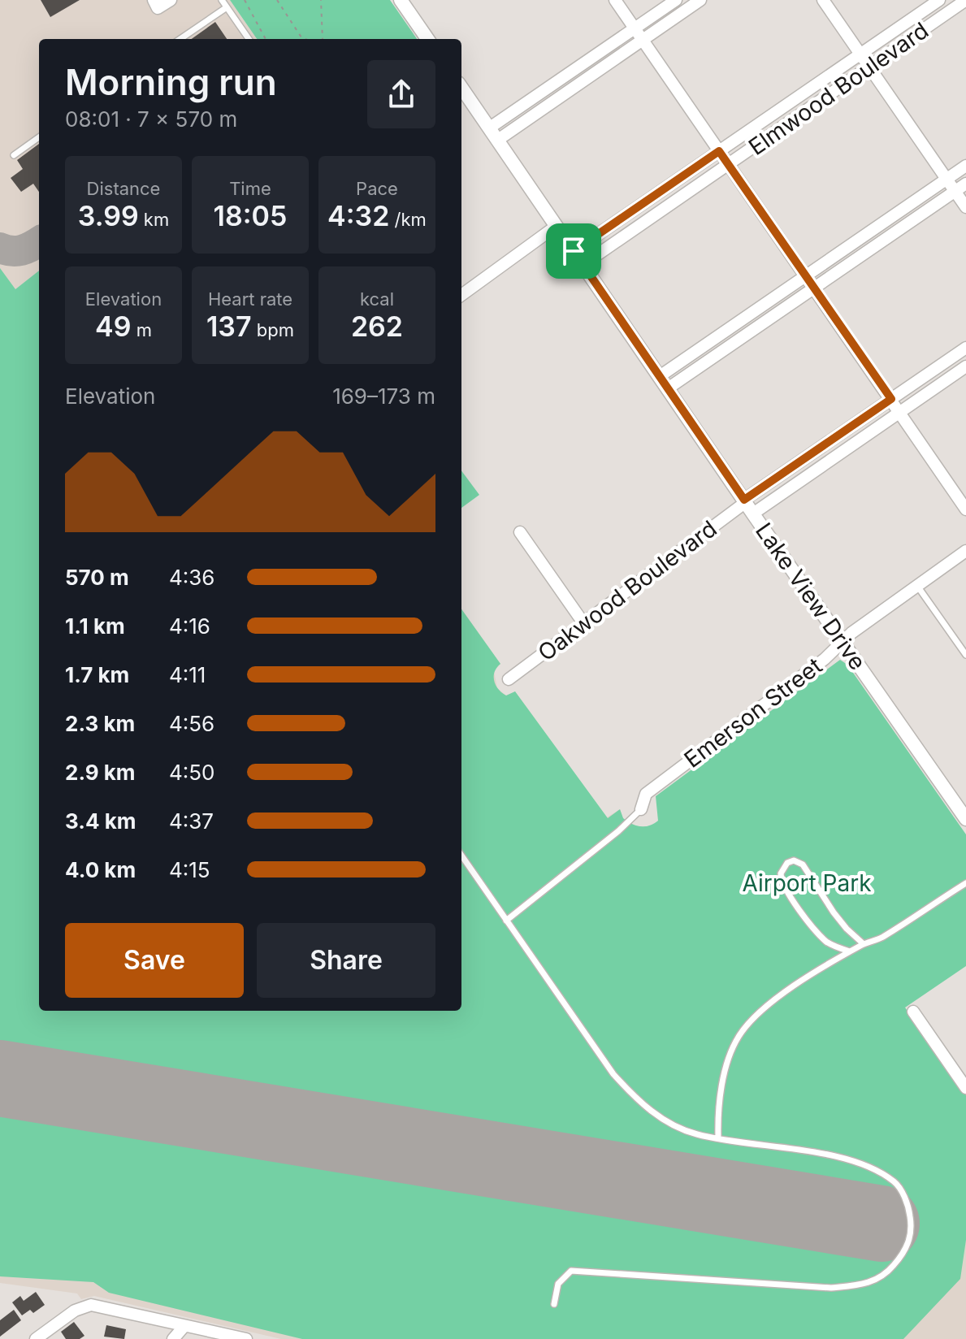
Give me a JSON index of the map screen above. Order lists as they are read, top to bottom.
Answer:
{
  "streets": {
    "street": [
      "Elmwood Boulevard",
      "Oakwood Boulevard",
      "Lake View Drive",
      "Emerson Street"
    ]
  },
  "crossings": [
    ["Elmwood Boulevard", "Lake View Drive"],
    ["Oakwood Boulevard", "Lake View Drive"],
    ["Lake View Drive", "Emerson Street"]
  ],
  "parks": ["Airport Park"],
  "page": {
    "heading": ["Morning run", "08:01 · 7 × 570 m"],
    "stats": [
      ["Distance", "3.99 km"],
      ["Time", "18:05"],
      ["Pace", "4:32 /km"],
      ["Elevation", "49 m"],
      ["Heart rate", "137 bpm"],
      ["kcal", "262"]
    ],
    "chart": ["Elevation", "169–173 m"],
    "list": [
      {
        "name": "570 m",
        "note": "4:36"
      },
      {
        "name": "1.1 km",
        "note": "4:16"
      },
      {
        "name": "1.7 km",
        "note": "4:11"
      },
      {
        "name": "2.3 km",
        "note": "4:56"
      },
      {
        "name": "2.9 km",
        "note": "4:50"
      },
      {
        "name": "3.4 km",
        "note": "4:37"
      },
      {
        "name": "4.0 km",
        "note": "4:15"
      }
    ],
    "buttons": ["Save", "Share"]
  }
}
